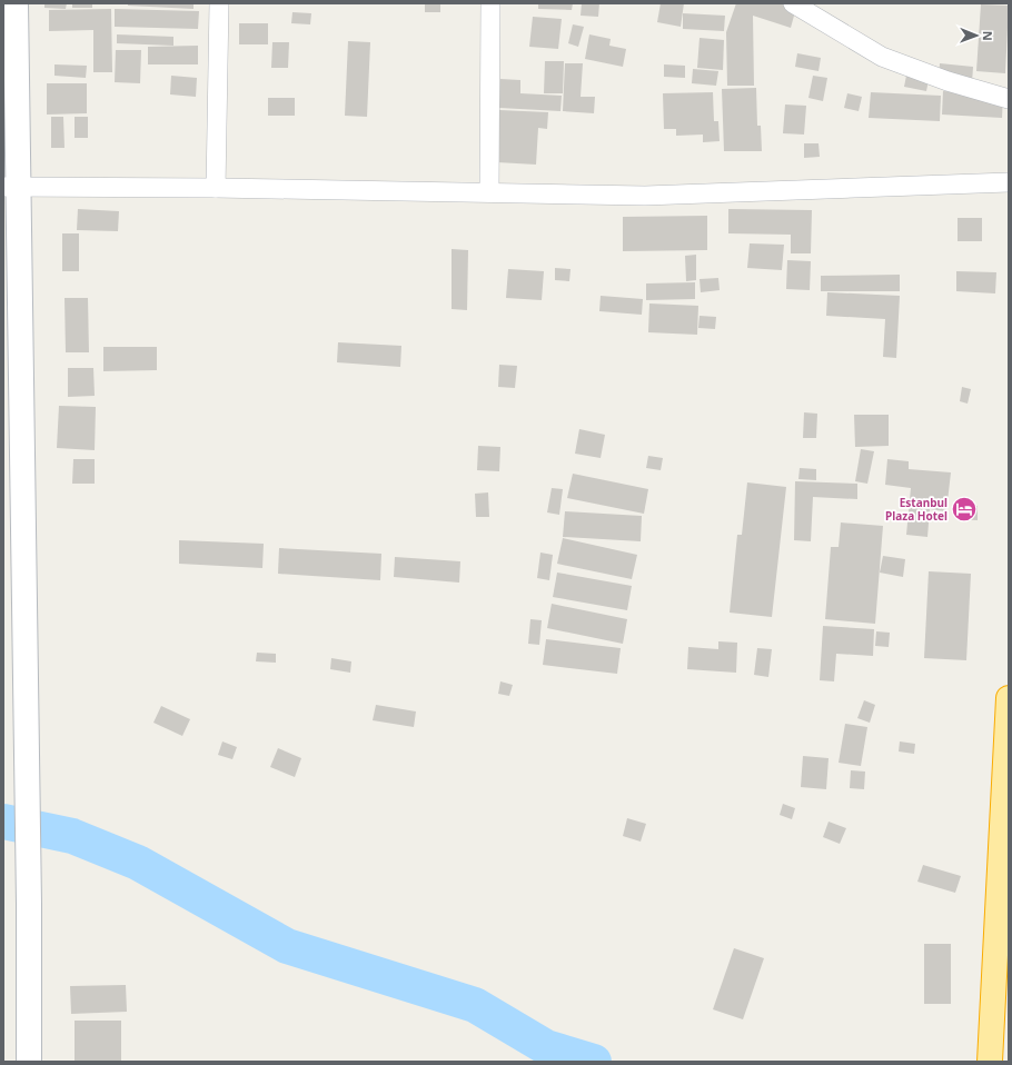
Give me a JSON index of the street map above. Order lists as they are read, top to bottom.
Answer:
{
  "places": {
    "hotel": ["Estanbul Plaza Hotel"]
  },
  "north": "right"
}
